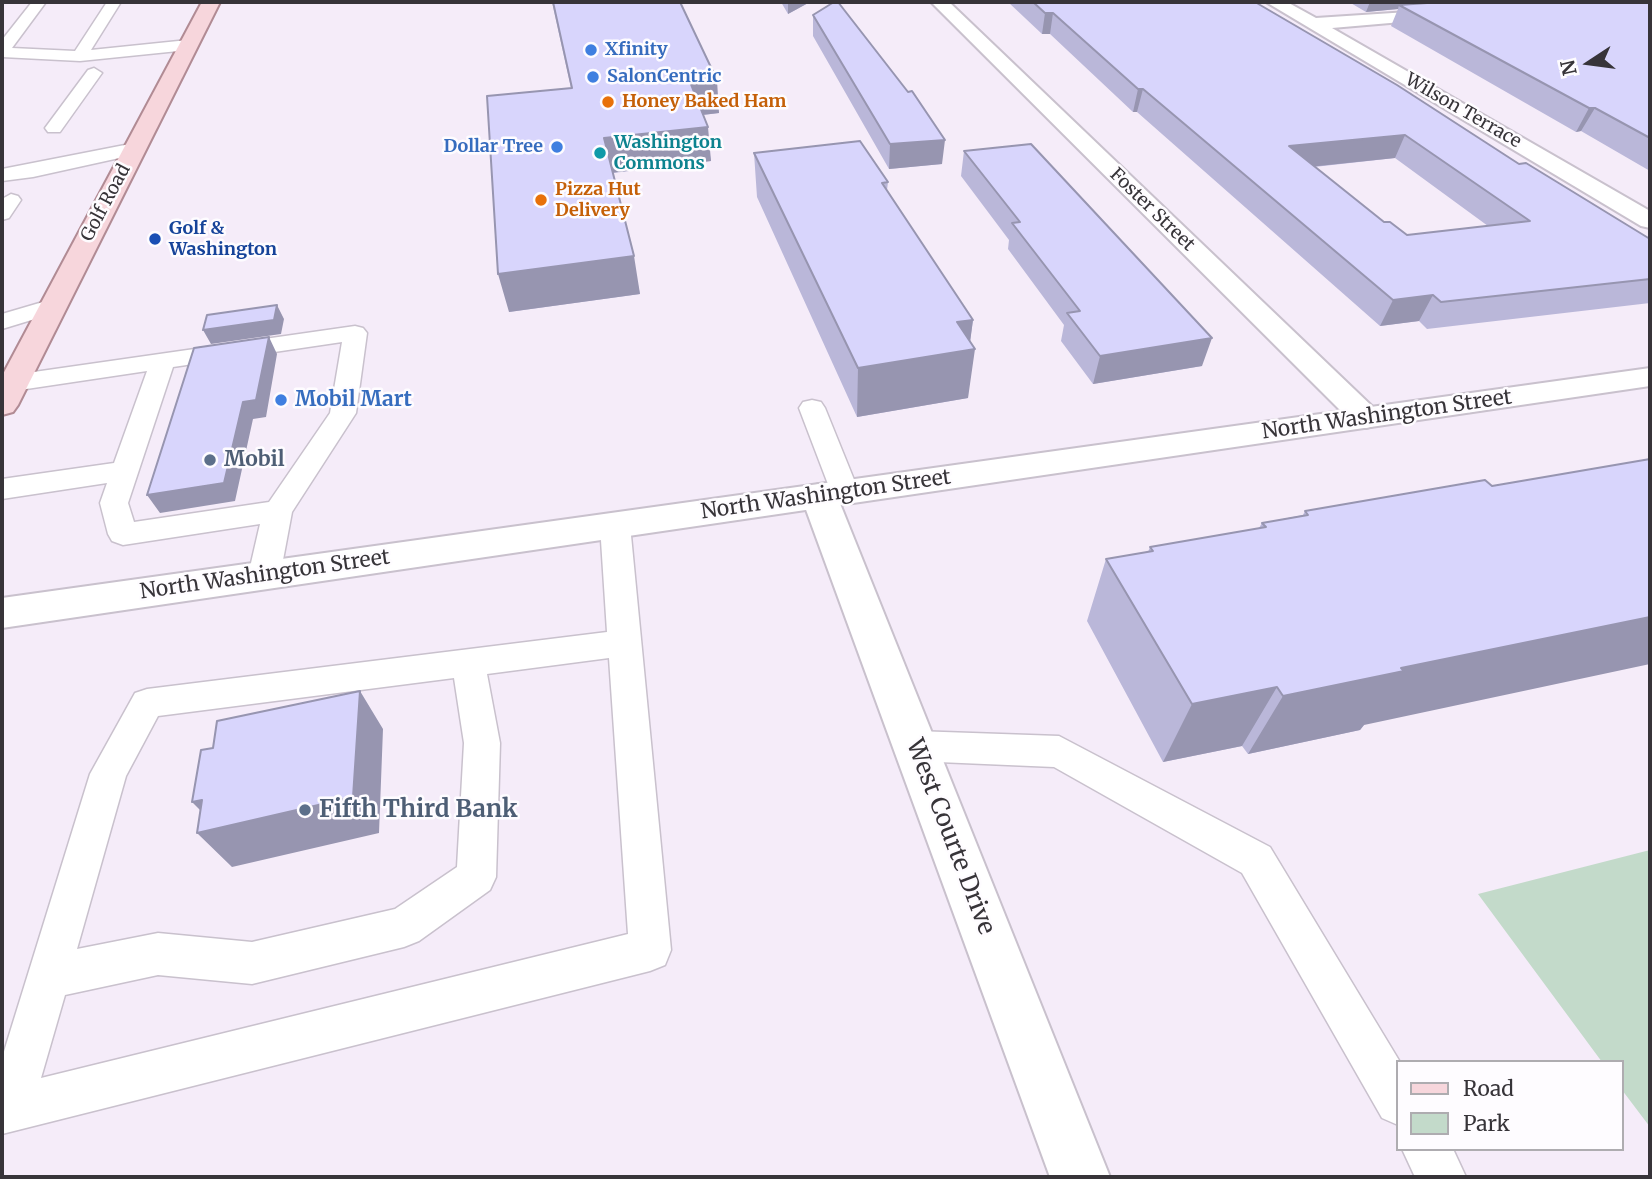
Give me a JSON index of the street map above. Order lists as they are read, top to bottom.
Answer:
{
  "streets": {
    "main road": ["Golf Road"],
    "street": [
      "Wilson Terrace",
      "Foster Street",
      "North Washington Street",
      "West Courte Drive"
    ]
  },
  "crossings": [
    ["Foster Street", "North Washington Street"],
    ["North Washington Street", "West Courte Drive"]
  ],
  "places": [
    "Xfinity",
    "SalonCentric",
    "Honey Baked Ham",
    "Dollar Tree",
    "Washington Commons",
    "Pizza Hut Delivery",
    "Golf & Washington",
    "Mobil Mart",
    "Mobil",
    "Fifth Third Bank"
  ],
  "legend": ["Road", "Park"],
  "north": "left"
}
